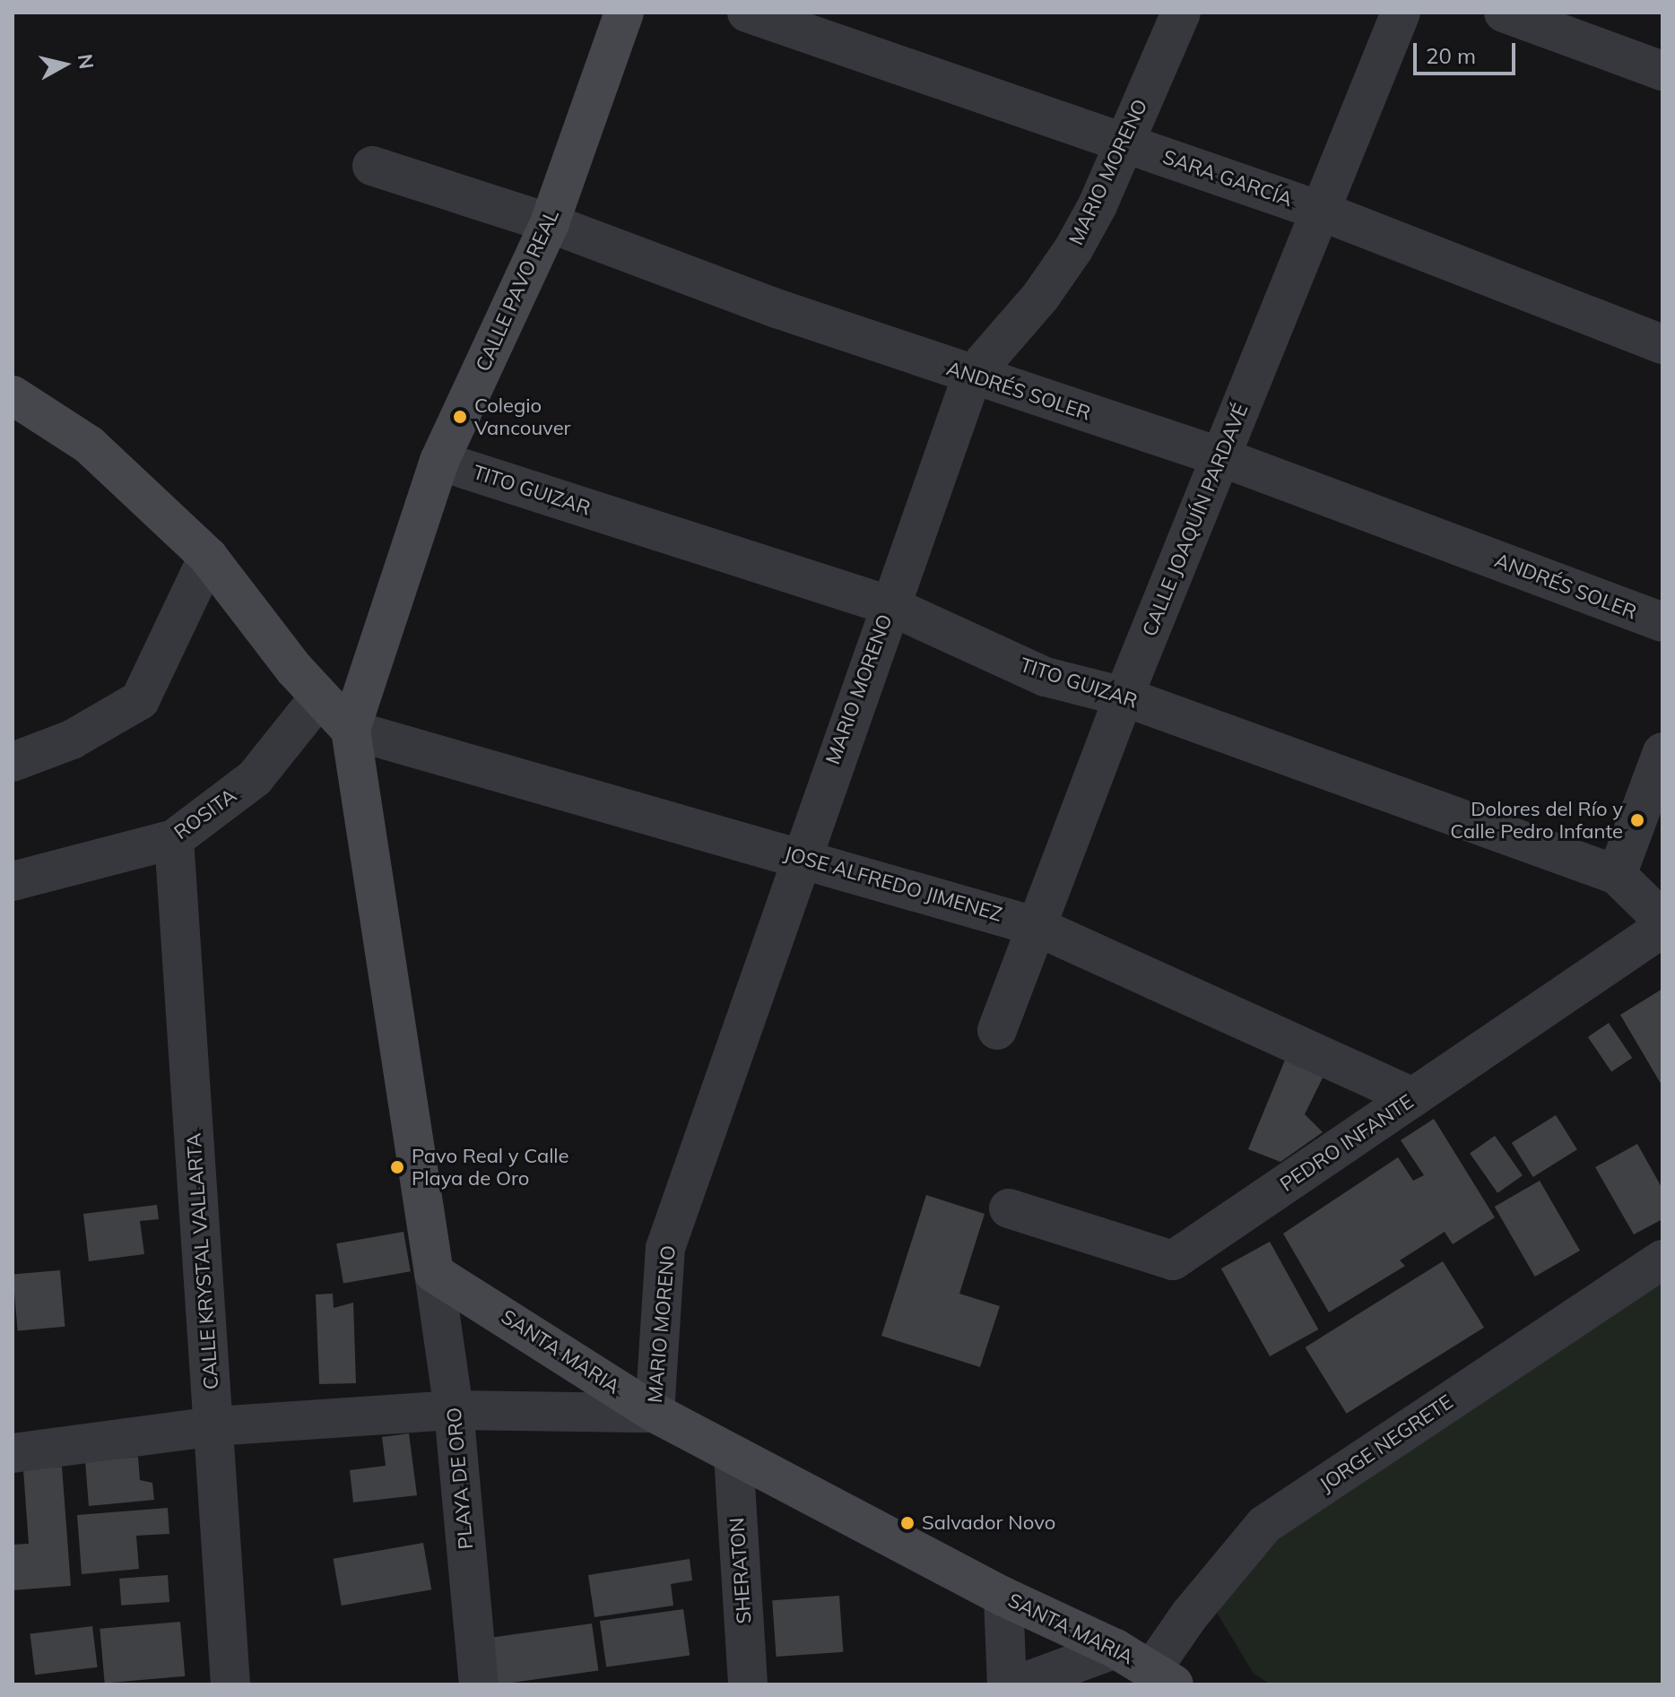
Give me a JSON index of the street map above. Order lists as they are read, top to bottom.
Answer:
{
  "streets": {
    "street": [
      "MARIO MORENO",
      "SARA GARCÍA",
      "CALLE PAVO REAL",
      "ANDRÉS SOLER",
      "TITO GUIZAR",
      "CALLE JOAQUÍN PARDAVÉ",
      "ROSITA",
      "JOSE ALFREDO JIMENEZ",
      "PEDRO INFANTE",
      "CALLE KRYSTAL VALLARTA",
      "SANTA MARIA",
      "JORGE NEGRETE",
      "PLAYA DE ORO",
      "SHERATON"
    ]
  },
  "crossings": [
    ["MARIO MORENO", "SARA GARCÍA"],
    ["MARIO MORENO", "ANDRÉS SOLER"],
    ["MARIO MORENO", "TITO GUIZAR"],
    ["MARIO MORENO", "JOSE ALFREDO JIMENEZ"],
    ["MARIO MORENO", "SANTA MARIA"],
    ["SARA GARCÍA", "CALLE JOAQUÍN PARDAVÉ"],
    ["CALLE PAVO REAL", "ANDRÉS SOLER"],
    ["CALLE PAVO REAL", "TITO GUIZAR"],
    ["CALLE PAVO REAL", "JOSE ALFREDO JIMENEZ"],
    ["ANDRÉS SOLER", "CALLE JOAQUÍN PARDAVÉ"],
    ["TITO GUIZAR", "CALLE JOAQUÍN PARDAVÉ"],
    ["CALLE JOAQUÍN PARDAVÉ", "JOSE ALFREDO JIMENEZ"],
    ["ROSITA", "CALLE KRYSTAL VALLARTA"],
    ["JOSE ALFREDO JIMENEZ", "PEDRO INFANTE"],
    ["SANTA MARIA", "JORGE NEGRETE"],
    ["SANTA MARIA", "PLAYA DE ORO"],
    ["SANTA MARIA", "SHERATON"]
  ],
  "places": [
    "Colegio Vancouver",
    "Dolores del Río y Calle Pedro Infante",
    "Pavo Real y Calle Playa de Oro",
    "Salvador Novo"
  ],
  "scale_bar": "20 m",
  "north": "right"
}
